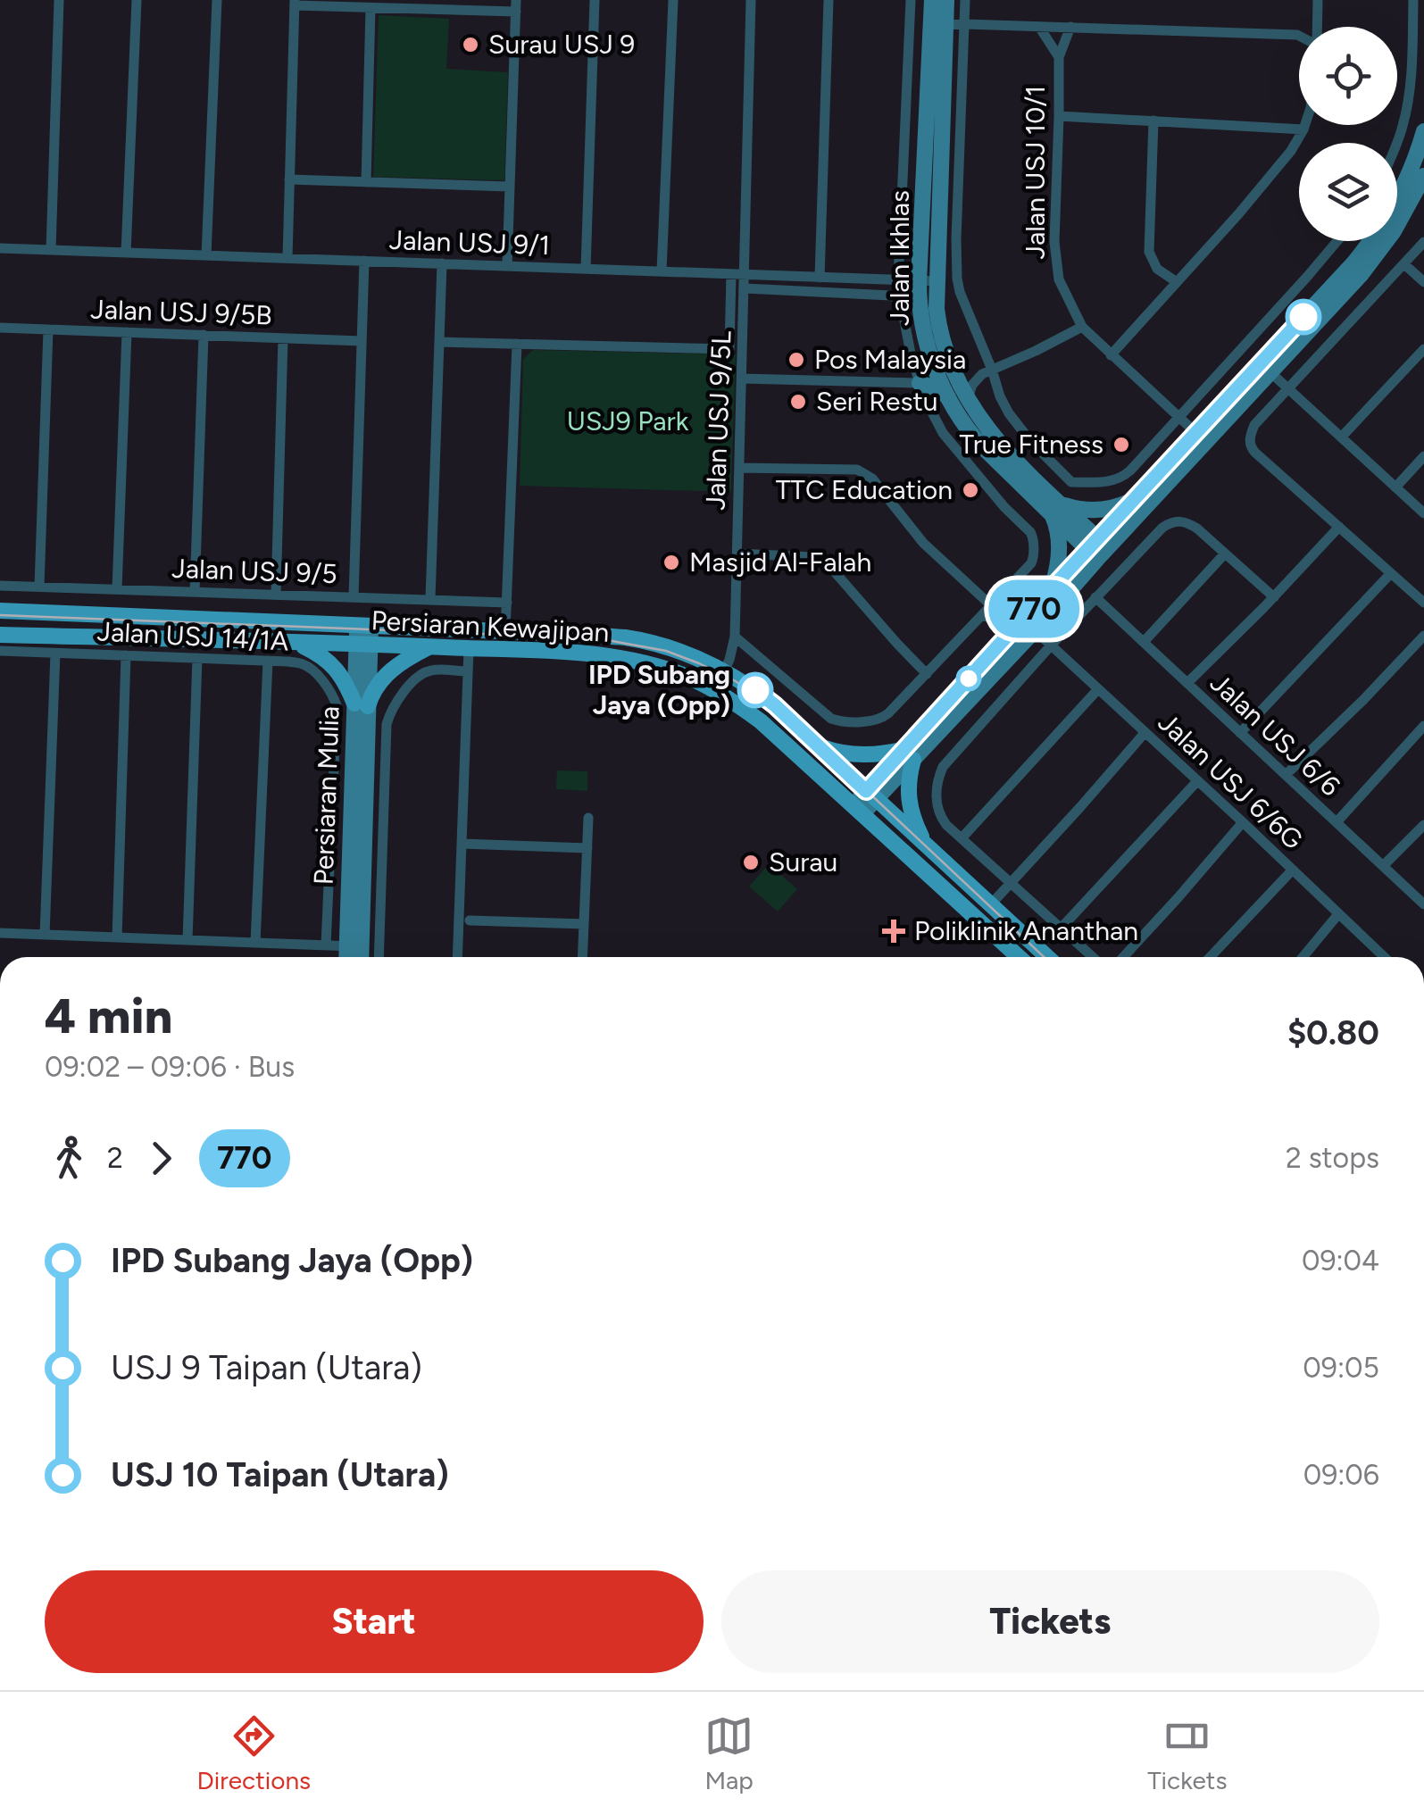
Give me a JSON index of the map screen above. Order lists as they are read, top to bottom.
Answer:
{
  "streets": {
    "main road": ["Jalan Ikhlas", "Persiaran Kewajipan", "Persiaran Mulia"],
    "street": [
      "Jalan USJ 10/1",
      "Jalan USJ 9/1",
      "Jalan USJ 9/5B",
      "Jalan USJ 9/5L",
      "Jalan USJ 9/5",
      "Jalan USJ 14/1A",
      "Jalan USJ 6/6",
      "Jalan USJ 6/6G"
    ]
  },
  "crossings": [
    ["Jalan USJ 9/1", "Jalan Ikhlas"],
    ["Jalan USJ 9/1", "Jalan USJ 9/5L"],
    ["Jalan USJ 9/5L", "Persiaran Kewajipan"],
    ["Persiaran Kewajipan", "Persiaran Mulia"]
  ],
  "parks": ["USJ9 Park"],
  "places": {
    "other": [
      "Surau USJ 9",
      "Pos Malaysia",
      "Seri Restu",
      "True Fitness",
      "TTC Education",
      "Masjid Al-Falah",
      "IPD Subang Jaya (Opp)",
      "Surau"
    ],
    "health": ["Poliklinik Ananthan"]
  },
  "lines": ["bus line 770"],
  "page": {
    "on_map": "770",
    "heading": ["4 min", "09:02 – 09:06 · Bus", "$0.80"],
    "legs": ["2", "770", "2 stops"],
    "list": [
      {
        "name": "IPD Subang Jaya (Opp)",
        "value": "09:04"
      },
      {
        "name": "USJ 9 Taipan (Utara)",
        "value": "09:05"
      },
      {
        "name": "USJ 10 Taipan (Utara)",
        "value": "09:06"
      }
    ],
    "buttons": ["Start", "Tickets"],
    "tabs": ["Directions", "Map", "Tickets"]
  }
}
